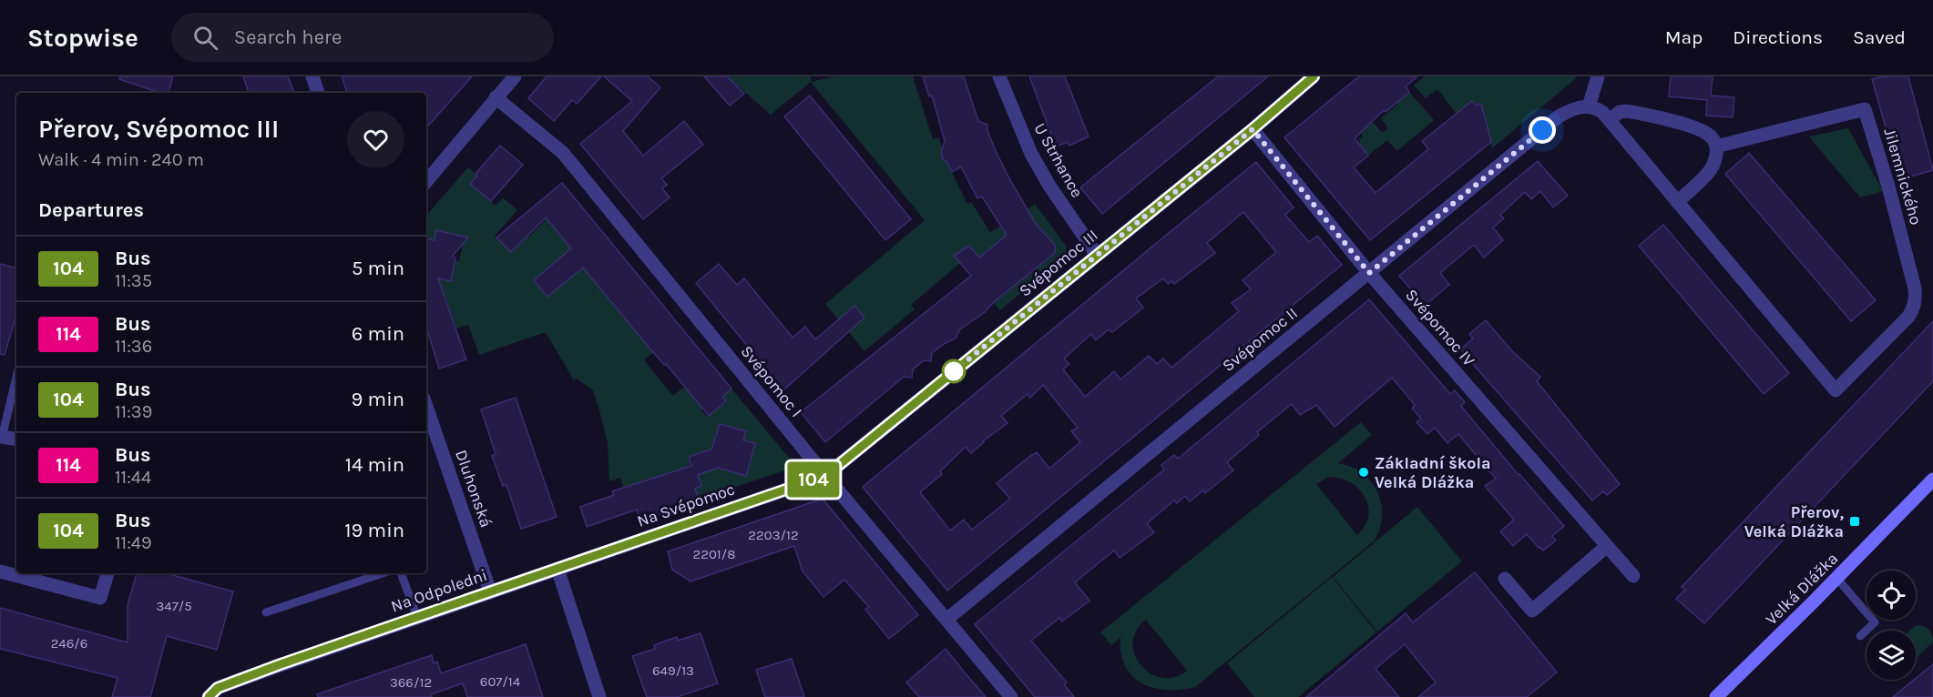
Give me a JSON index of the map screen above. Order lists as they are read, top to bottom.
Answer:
{
  "streets": {
    "street": [
      "U Strhance",
      "Jilemnického",
      "Svépomoc III",
      "Svépomoc IV",
      "Svépomoc II",
      "Svépomoc I",
      "Dluhonská",
      "Na Svépomoc",
      "Velká Dlážka",
      "Na Odpoledni"
    ]
  },
  "crossings": [
    ["U Strhance", "Svépomoc III"],
    ["Jilemnického", "Svépomoc II"],
    ["Svépomoc III", "Svépomoc IV"],
    ["Svépomoc III", "Svépomoc I"],
    ["Svépomoc III", "Na Svépomoc"],
    ["Svépomoc IV", "Svépomoc II"],
    ["Svépomoc II", "Svépomoc I"],
    ["Svépomoc I", "Na Svépomoc"],
    ["Dluhonská", "Na Odpoledni"],
    ["Na Svépomoc", "Na Odpoledni"]
  ],
  "places": {
    "other": ["Základní škola Velká Dlážka"],
    "transit": ["Přerov, Velká Dlážka"]
  },
  "lines": ["bus line 104"],
  "house_numbers": [
    "2203/12",
    "2201/8",
    "347/5",
    "246/6",
    "649/13",
    "607/14",
    "366/12"
  ],
  "page": {
    "header": "Stopwise",
    "search": "Search here",
    "nav": ["Map", "Directions", "Saved"],
    "on_map": "104",
    "heading": [
      ["Přerov, Svépomoc III", "Walk · 4 min · 240 m"],
      "Departures"
    ],
    "list": [
      {
        "mark": "104",
        "name": "Bus",
        "note": "11:35",
        "value": "5 min"
      },
      {
        "mark": "114",
        "name": "Bus",
        "note": "11:36",
        "value": "6 min"
      },
      {
        "mark": "104",
        "name": "Bus",
        "note": "11:39",
        "value": "9 min"
      },
      {
        "mark": "114",
        "name": "Bus",
        "note": "11:44",
        "value": "14 min"
      },
      {
        "mark": "104",
        "name": "Bus",
        "note": "11:49",
        "value": "19 min"
      }
    ]
  }
}
